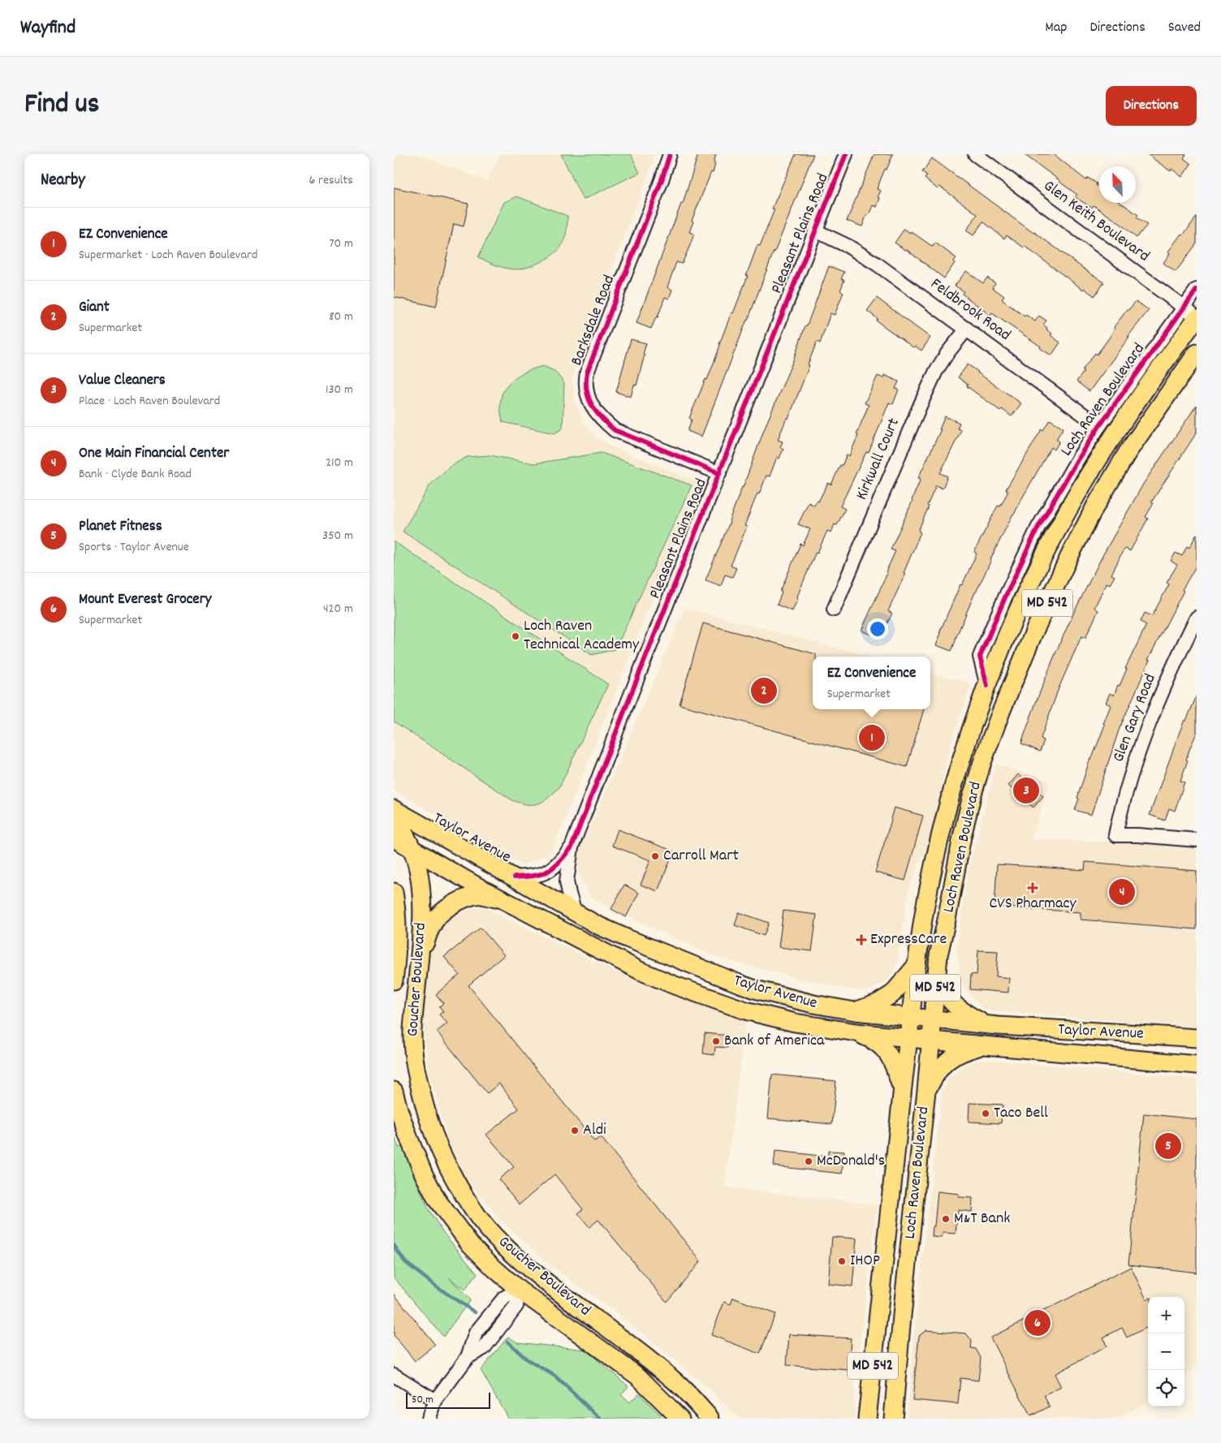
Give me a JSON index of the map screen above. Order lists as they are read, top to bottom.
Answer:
{
  "streets": {
    "main road": [
      "Loch Raven Boulevard",
      "MD 542",
      "Taylor Avenue",
      "Goucher Boulevard"
    ],
    "street": [
      "Glen Keith Boulevard",
      "Pleasant Plains Road",
      "Feldbrook Road",
      "Barksdale Road",
      "Kirkwall Court",
      "Glen Gary Road"
    ]
  },
  "crossings": [
    ["Glen Keith Boulevard", "Loch Raven Boulevard"],
    ["Pleasant Plains Road", "Feldbrook Road"],
    ["Pleasant Plains Road", "Barksdale Road"],
    ["Pleasant Plains Road", "Taylor Avenue"],
    ["Feldbrook Road", "Loch Raven Boulevard"],
    ["Feldbrook Road", "Kirkwall Court"],
    ["Loch Raven Boulevard", "Taylor Avenue"],
    ["Taylor Avenue", "Goucher Boulevard"]
  ],
  "places": {
    "other": [
      "Loch Raven Technical Academy",
      "Carroll Mart",
      "Bank of America",
      "Taco Bell",
      "Aldi",
      "McDonald's",
      "M&T Bank",
      "IHOP"
    ],
    "health": ["CVS Pharmacy", "ExpressCare"]
  },
  "scale_bar": "50 m",
  "north": "top left",
  "page": {
    "header": "Wayfind",
    "nav": ["Map", "Directions", "Saved"],
    "title": "Find us",
    "buttons": "Directions",
    "heading": ["Nearby", "6 results"],
    "list": [
      {
        "mark": "1",
        "name": "EZ Convenience",
        "note": "Supermarket · Loch Raven Boulevard",
        "value": "70 m"
      },
      {
        "mark": "2",
        "name": "Giant",
        "note": "Supermarket",
        "value": "80 m"
      },
      {
        "mark": "3",
        "name": "Value Cleaners",
        "note": "Place · Loch Raven Boulevard",
        "value": "130 m"
      },
      {
        "mark": "4",
        "name": "One Main Financial Center",
        "note": "Bank · Clyde Bank Road",
        "value": "210 m"
      },
      {
        "mark": "5",
        "name": "Planet Fitness",
        "note": "Sports · Taylor Avenue",
        "value": "350 m"
      },
      {
        "mark": "6",
        "name": "Mount Everest Grocery",
        "note": "Supermarket",
        "value": "420 m"
      }
    ],
    "popup": ["EZ Convenience", "Supermarket"],
    "pins": [
      "2",
      "1",
      "3",
      "4",
      "5",
      "6"
    ],
    "map_buttons": ["+", "−"],
    "scale": "50 m"
  }
}
